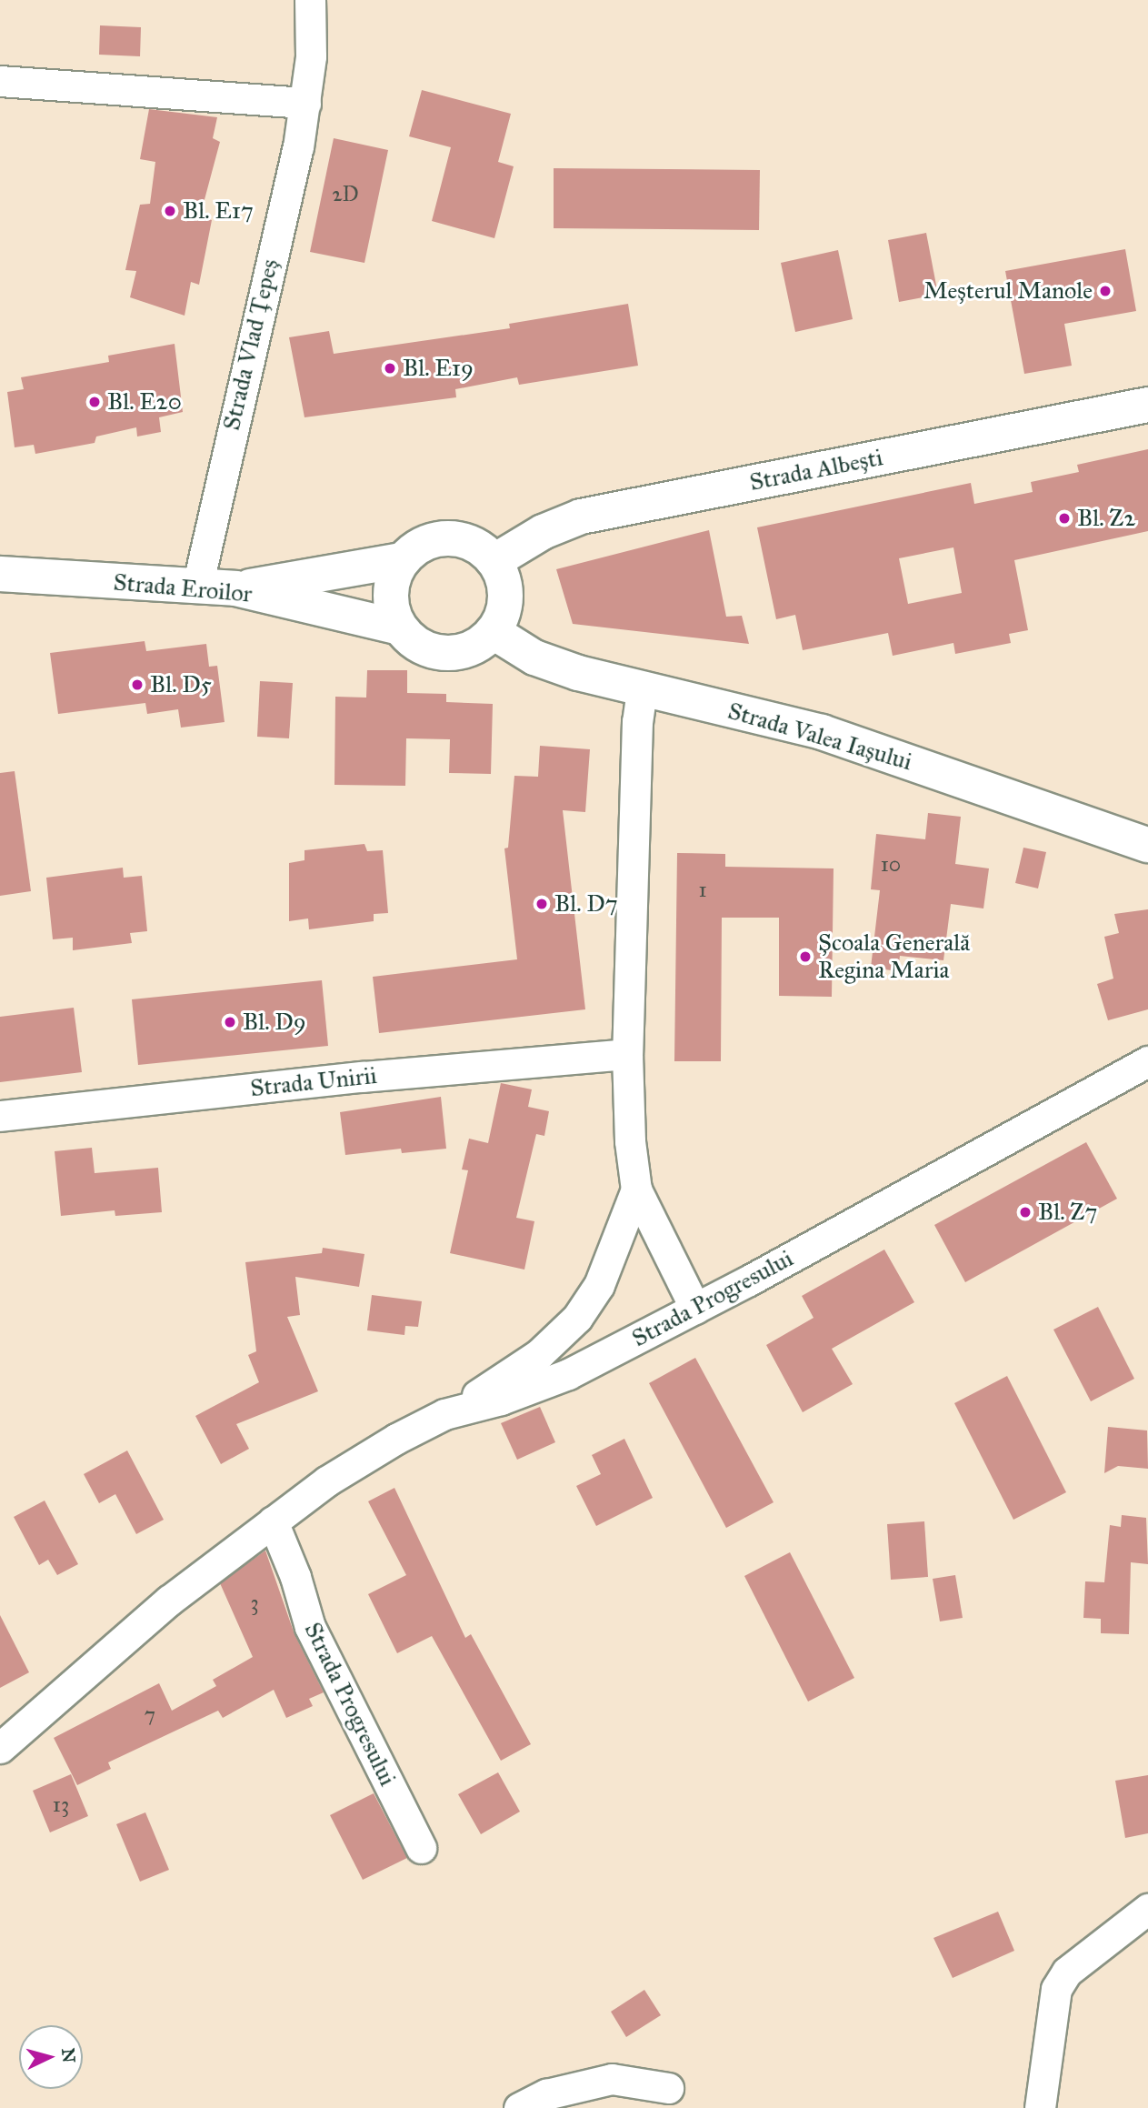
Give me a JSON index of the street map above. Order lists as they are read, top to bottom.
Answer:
{
  "streets": {
    "main road": ["Strada Albești", "Strada Eroilor", "Strada Valea Iașului"],
    "street": ["Strada Vlad Țepeș", "Strada Unirii", "Strada Progresului"]
  },
  "crossings": [
    ["Strada Vlad Țepeș", "Strada Eroilor"],
    ["Strada Albești", "Strada Eroilor"],
    ["Strada Albești", "Strada Valea Iașului"],
    ["Strada Eroilor", "Strada Valea Iașului"]
  ],
  "places": [
    "Bl. E17",
    "Meșterul Manole",
    "Bl. E19",
    "Bl. E20",
    "Bl. Z2",
    "Bl. D5",
    "Bl. D7",
    "Școala Generală Regina Maria",
    "Bl. D9",
    "Bl. Z7"
  ],
  "house_numbers": [
    "2D",
    "10",
    "1",
    "3",
    "7",
    "13"
  ],
  "north": "right"
}
